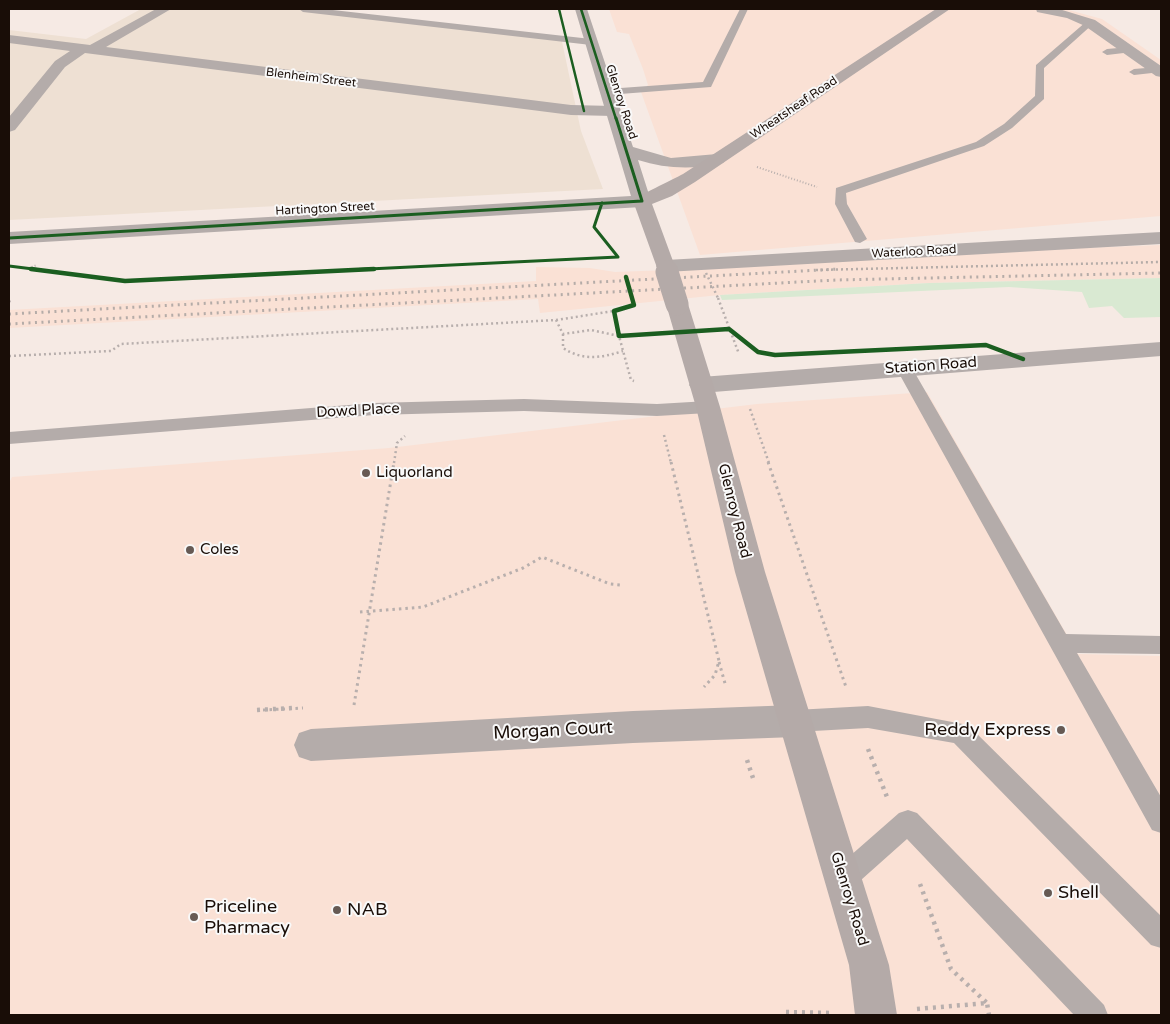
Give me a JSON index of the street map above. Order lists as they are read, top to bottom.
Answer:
{
  "streets": {
    "main road": ["Glenroy Road", "Wheatsheaf Road"],
    "street": [
      "Blenheim Street",
      "Hartington Street",
      "Waterloo Road",
      "Station Road",
      "Morgan Court"
    ],
    "lane": ["Dowd Place"]
  },
  "crossings": [
    ["Blenheim Street", "Glenroy Road"],
    ["Glenroy Road", "Wheatsheaf Road"],
    ["Glenroy Road", "Hartington Street"],
    ["Glenroy Road", "Waterloo Road"],
    ["Glenroy Road", "Station Road"],
    ["Glenroy Road", "Dowd Place"],
    ["Glenroy Road", "Morgan Court"],
    ["Wheatsheaf Road", "Hartington Street"],
    ["Station Road", "Dowd Place"]
  ],
  "places": [
    "Liquorland",
    "Coles",
    "Reddy Express",
    "Shell",
    "NAB",
    "Priceline Pharmacy"
  ]
}
